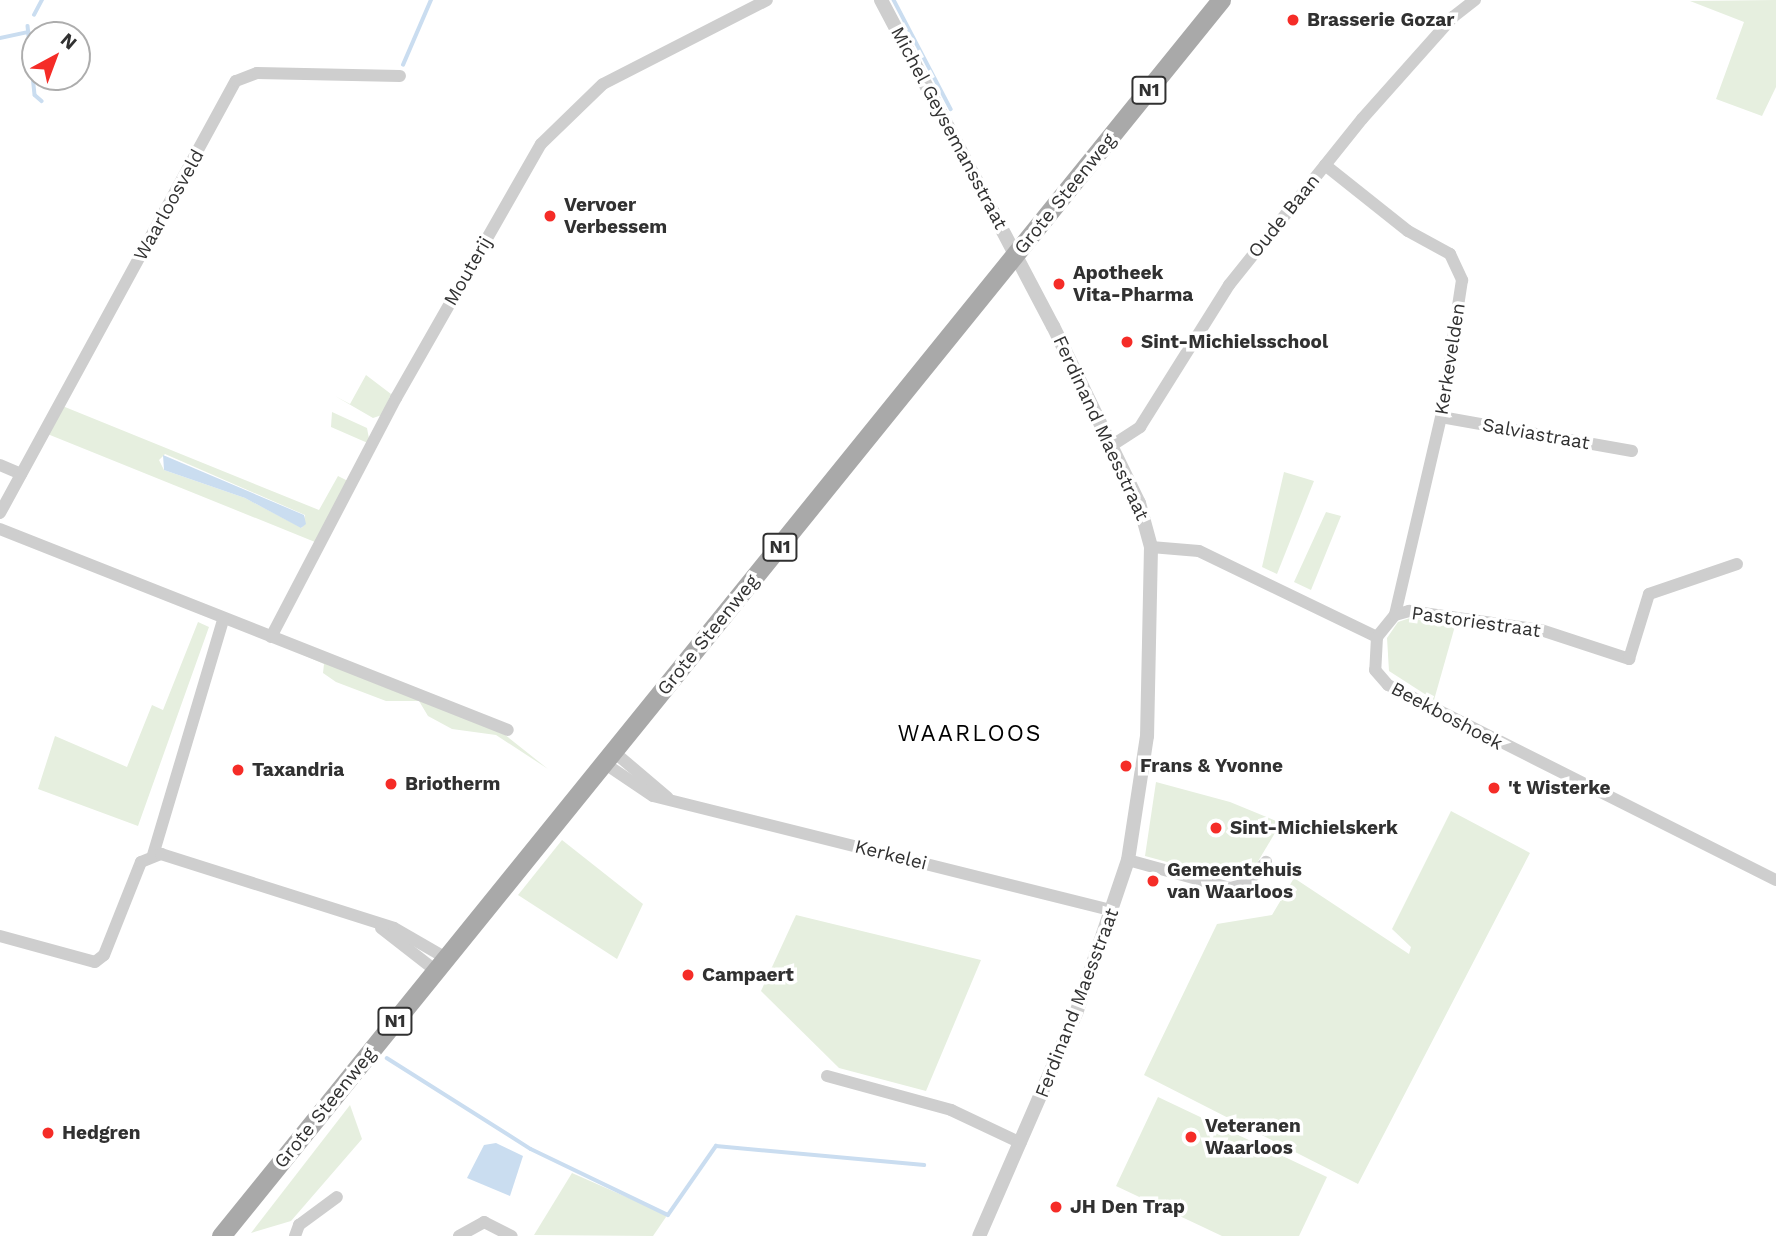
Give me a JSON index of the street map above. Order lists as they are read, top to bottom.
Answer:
{
  "streets": {
    "main road": ["N1", "Grote Steenweg"],
    "street": [
      "Michel Geysemansstraat",
      "Waarloosveld",
      "Oude Baan",
      "Mouterij",
      "Kerkevelden",
      "Ferdinand Maesstraat",
      "Salviastraat",
      "Pastoriestraat",
      "Beekboshoek",
      "Kerkelei"
    ]
  },
  "crossings": [
    ["Michel Geysemansstraat", "Grote Steenweg"],
    ["Michel Geysemansstraat", "Ferdinand Maesstraat"],
    ["Grote Steenweg", "Ferdinand Maesstraat"],
    ["Grote Steenweg", "Kerkelei"],
    ["Oude Baan", "Kerkevelden"],
    ["Oude Baan", "Ferdinand Maesstraat"],
    ["Kerkevelden", "Salviastraat"],
    ["Kerkevelden", "Pastoriestraat"],
    ["Ferdinand Maesstraat", "Kerkelei"],
    ["Pastoriestraat", "Beekboshoek"]
  ],
  "districts": ["WAARLOOS"],
  "places": [
    "Brasserie Gozar",
    "Vervoer Verbessem",
    "Apotheek Vita-Pharma",
    "Sint-Michielsschool",
    "Frans & Yvonne",
    "Taxandria",
    "Briotherm",
    "'t Wisterke",
    "Sint-Michielskerk",
    "Gemeentehuis van Waarloos",
    "Campaert",
    "Hedgren",
    "Veteranen Waarloos",
    "JH Den Trap"
  ],
  "north": "top right"
}
